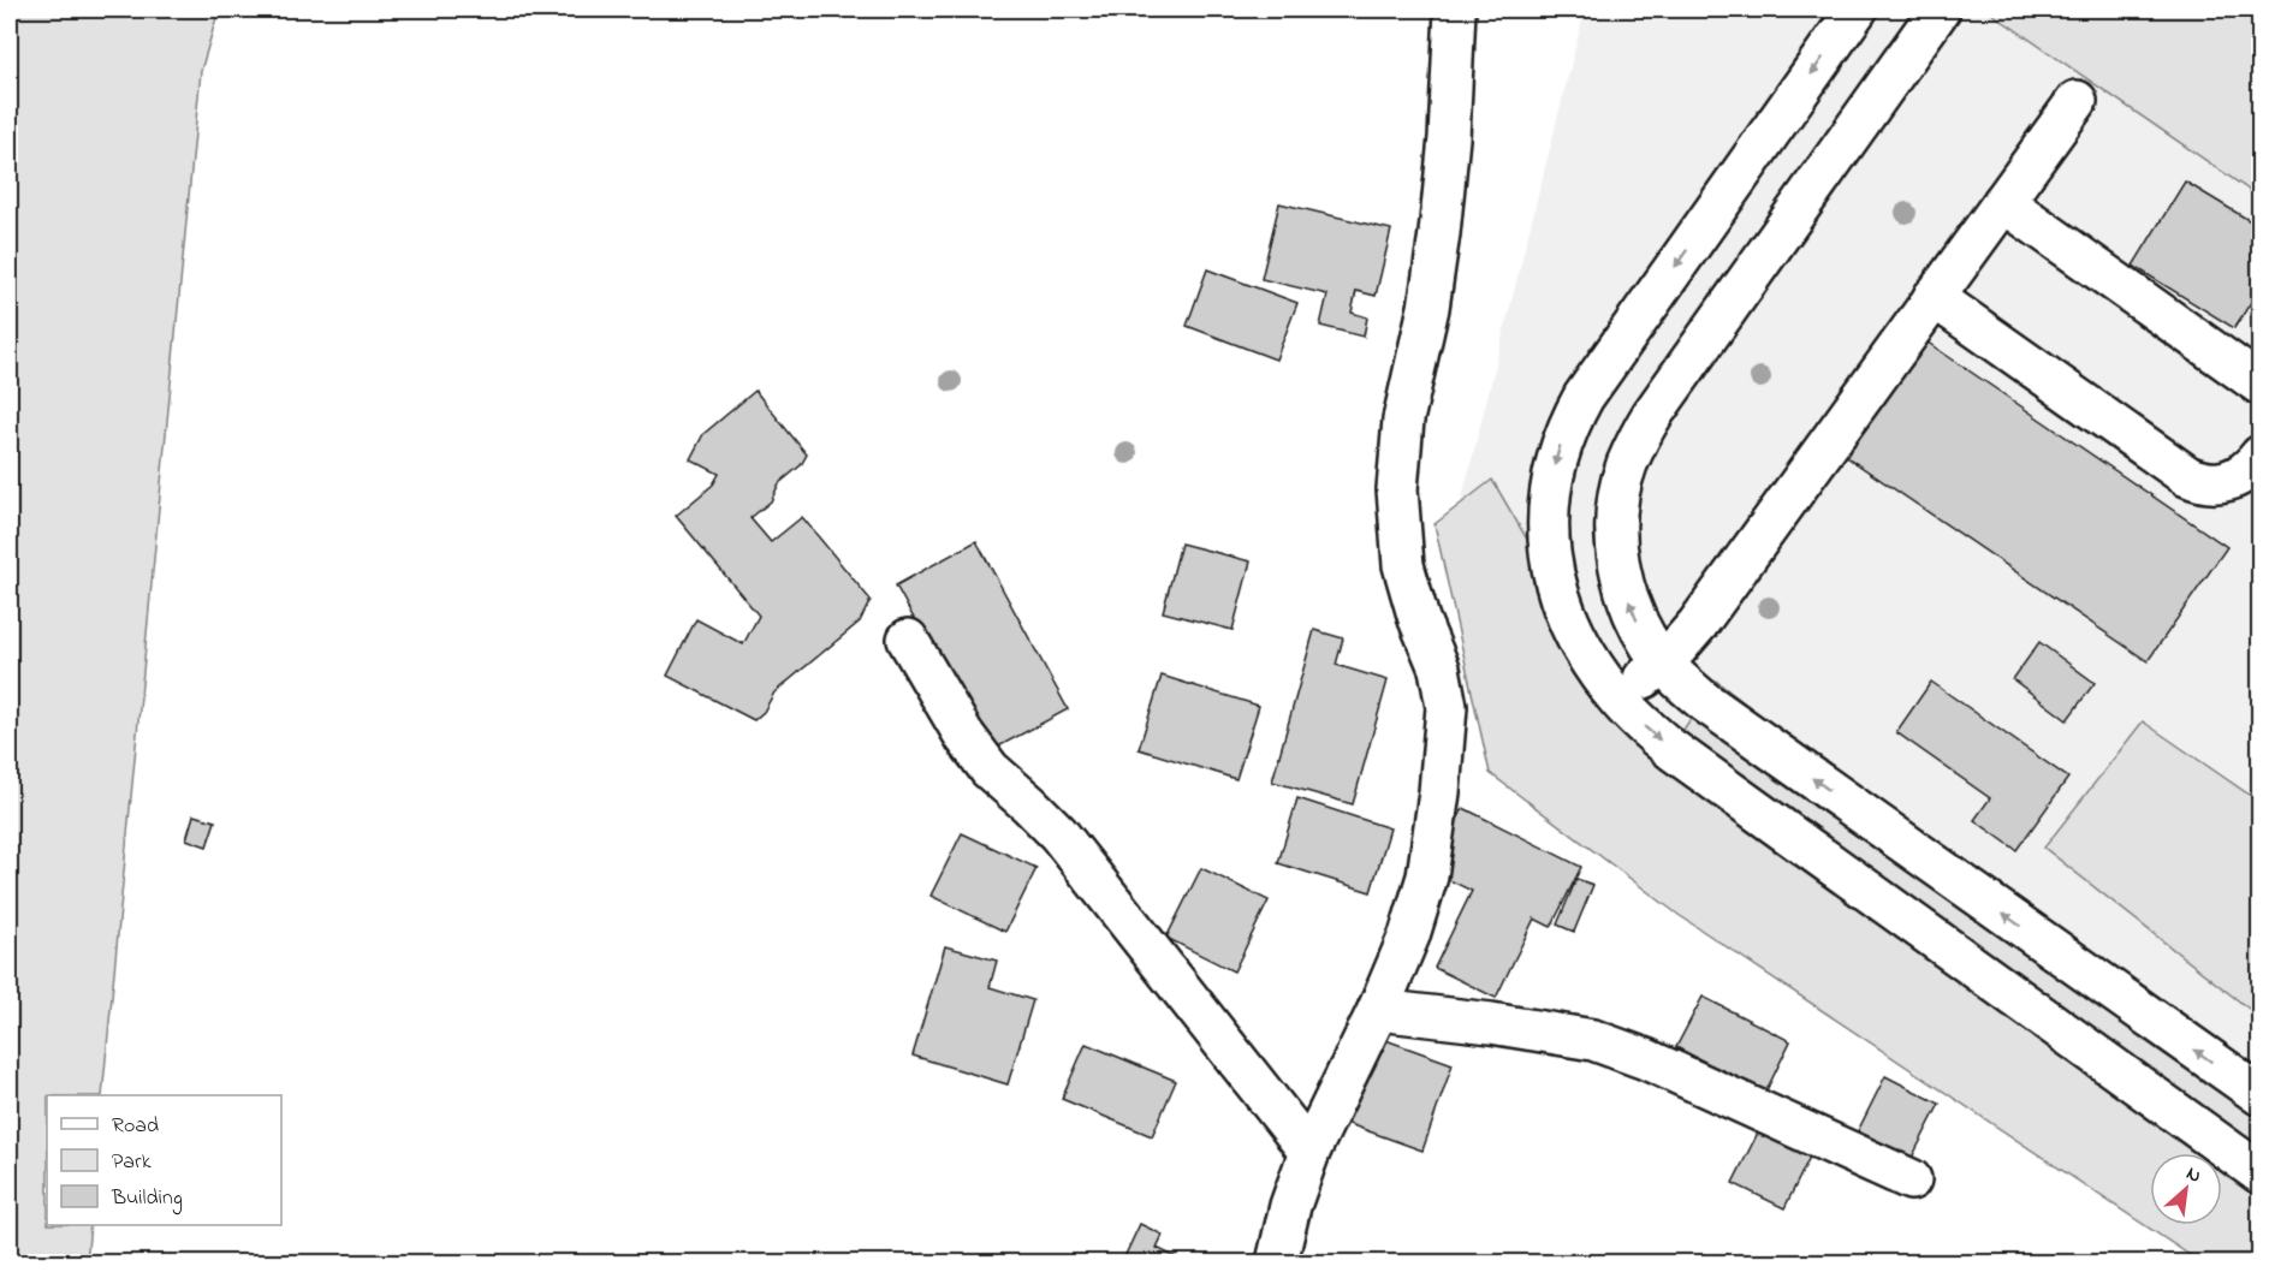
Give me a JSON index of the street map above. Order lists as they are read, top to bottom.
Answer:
{
  "legend": ["Road", "Park", "Building"],
  "north": "top right"
}
